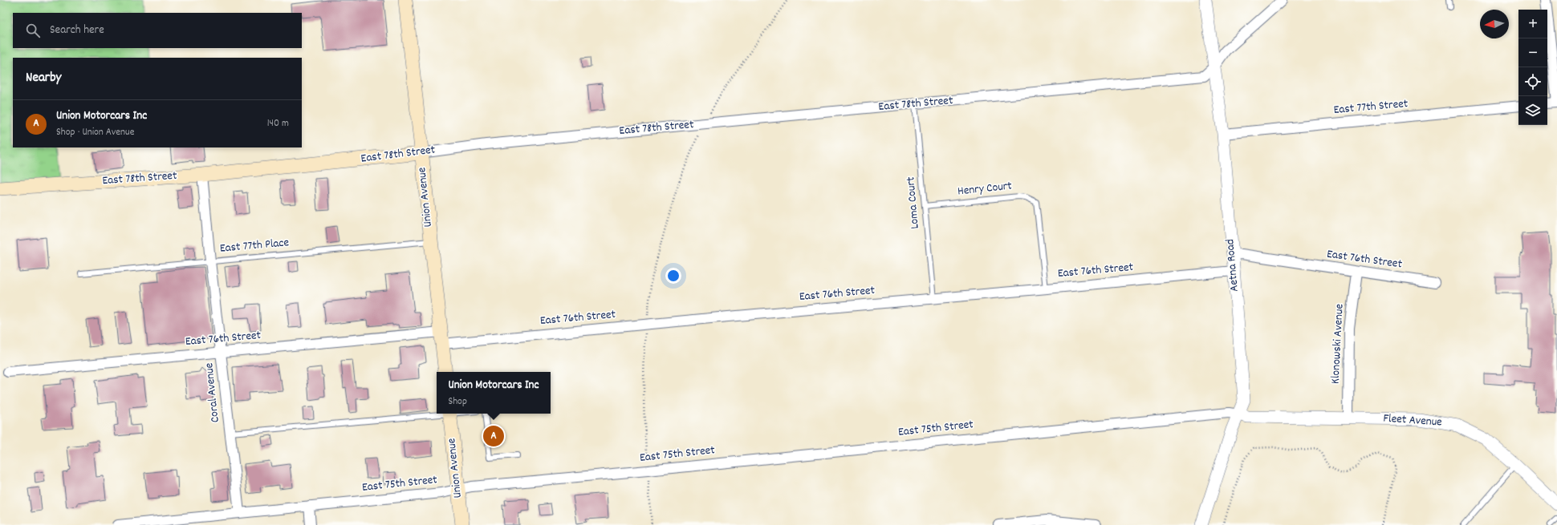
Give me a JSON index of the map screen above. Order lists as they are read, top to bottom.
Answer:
{
  "streets": {
    "main road": ["East 78th Street", "Union Avenue"],
    "street": [
      "East 77th Street",
      "East 76th Street",
      "Aetna Road",
      "Klonowski Avenue",
      "Coral Avenue",
      "Fleet Avenue",
      "East 75th Street"
    ],
    "lane": ["Henry Court", "Loma Court", "East 77th Place"]
  },
  "crossings": [
    ["East 78th Street", "Union Avenue"],
    ["East 78th Street", "Loma Court"],
    ["East 78th Street", "Aetna Road"],
    ["East 78th Street", "Coral Avenue"],
    ["East 77th Street", "Aetna Road"],
    ["Henry Court", "Loma Court"],
    ["Henry Court", "East 76th Street"],
    ["Union Avenue", "East 77th Place"],
    ["Union Avenue", "East 76th Street"],
    ["Union Avenue", "East 75th Street"],
    ["Loma Court", "East 76th Street"],
    ["East 77th Place", "Coral Avenue"],
    ["East 76th Street", "Aetna Road"],
    ["East 76th Street", "Klonowski Avenue"],
    ["East 76th Street", "Coral Avenue"],
    ["Aetna Road", "Fleet Avenue"],
    ["Aetna Road", "East 75th Street"],
    ["Klonowski Avenue", "Fleet Avenue"],
    ["Coral Avenue", "East 75th Street"],
    ["Fleet Avenue", "East 75th Street"]
  ],
  "north": "left",
  "page": {
    "map_buttons": ["+", "−"],
    "search": "Search here",
    "heading": "Nearby",
    "list": [
      {
        "mark": "A",
        "name": "Union Motorcars Inc",
        "note": "Shop · Union Avenue",
        "value": "140 m"
      }
    ],
    "popup": ["Union Motorcars Inc", "Shop"],
    "pins": "A"
  }
}
